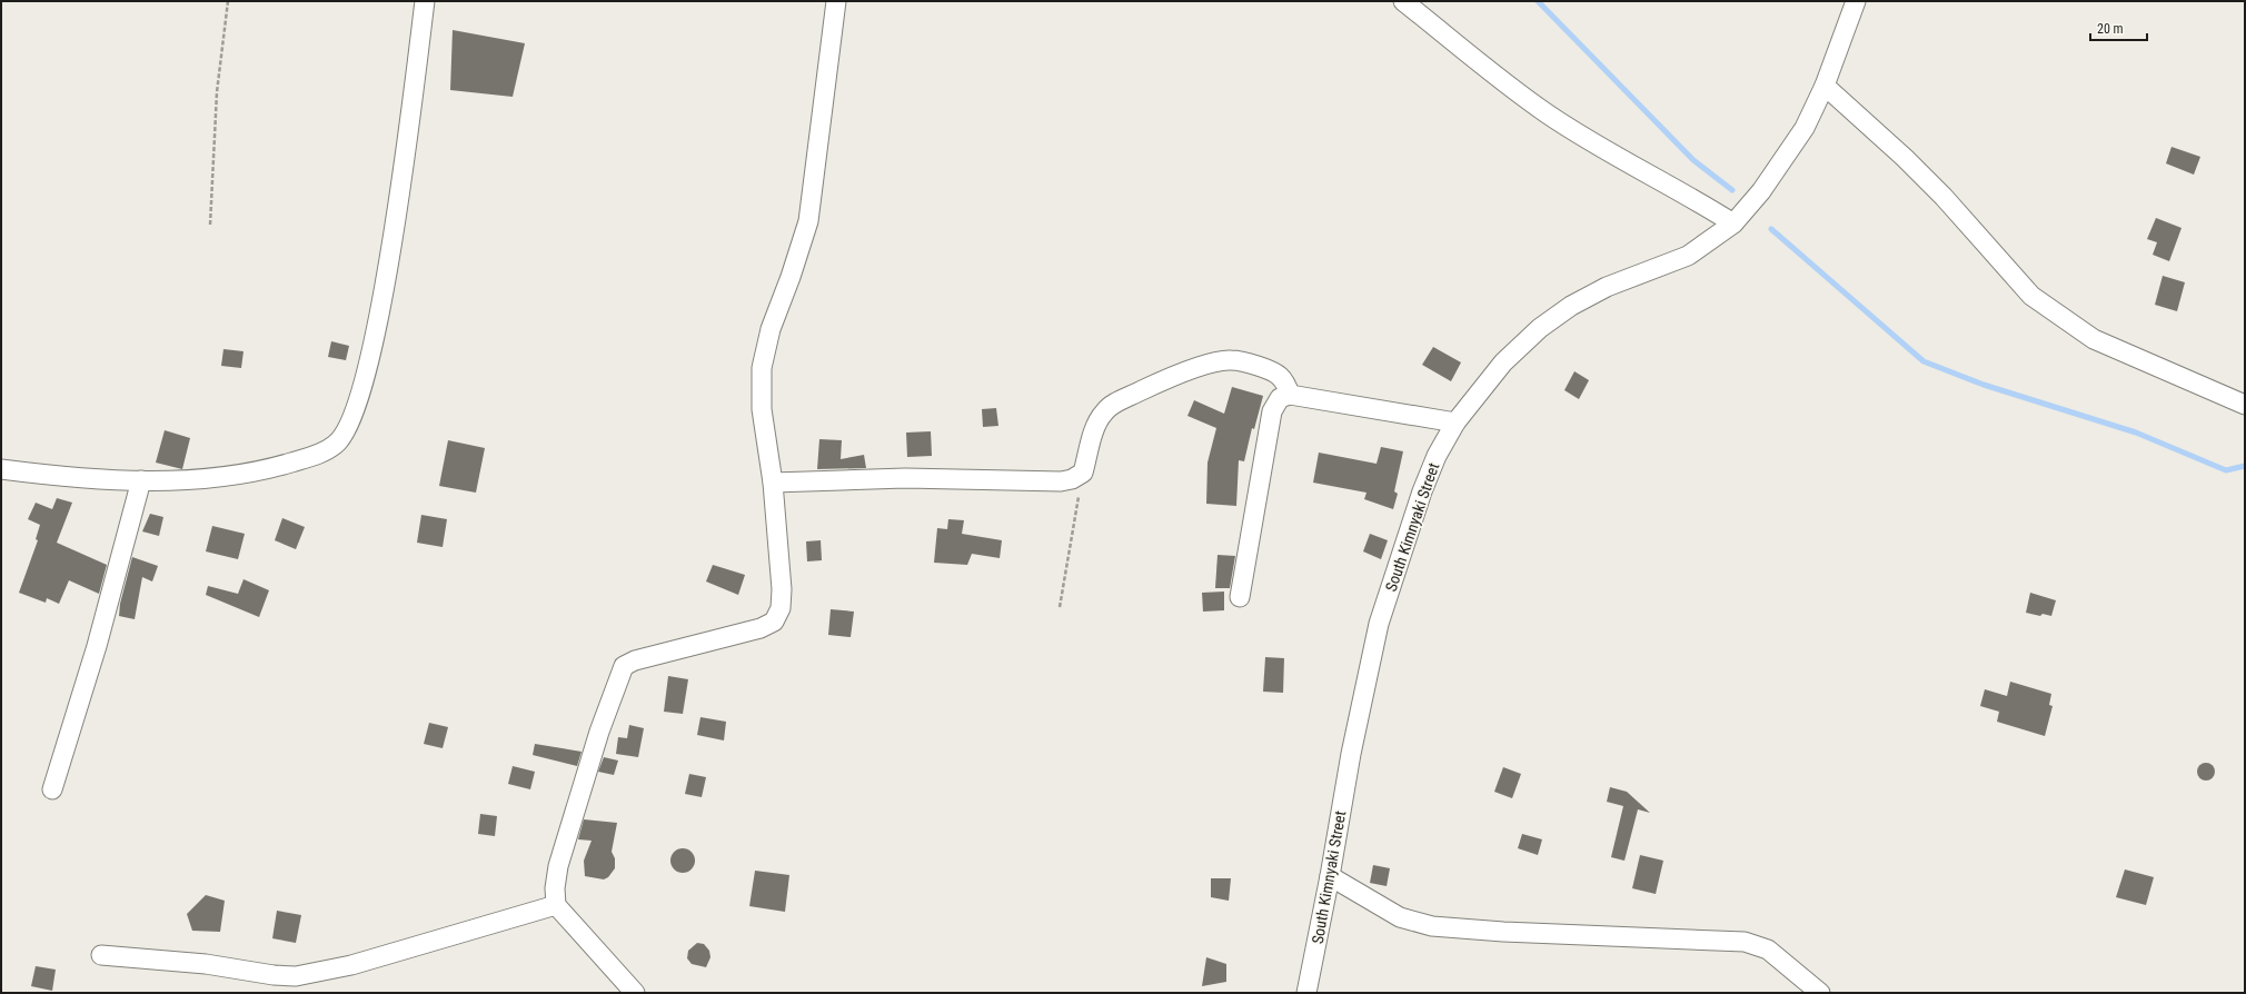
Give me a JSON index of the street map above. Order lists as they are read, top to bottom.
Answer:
{
  "streets": {
    "street": ["South Kimnyaki Street"]
  },
  "scale_bar": "20 m"
}
